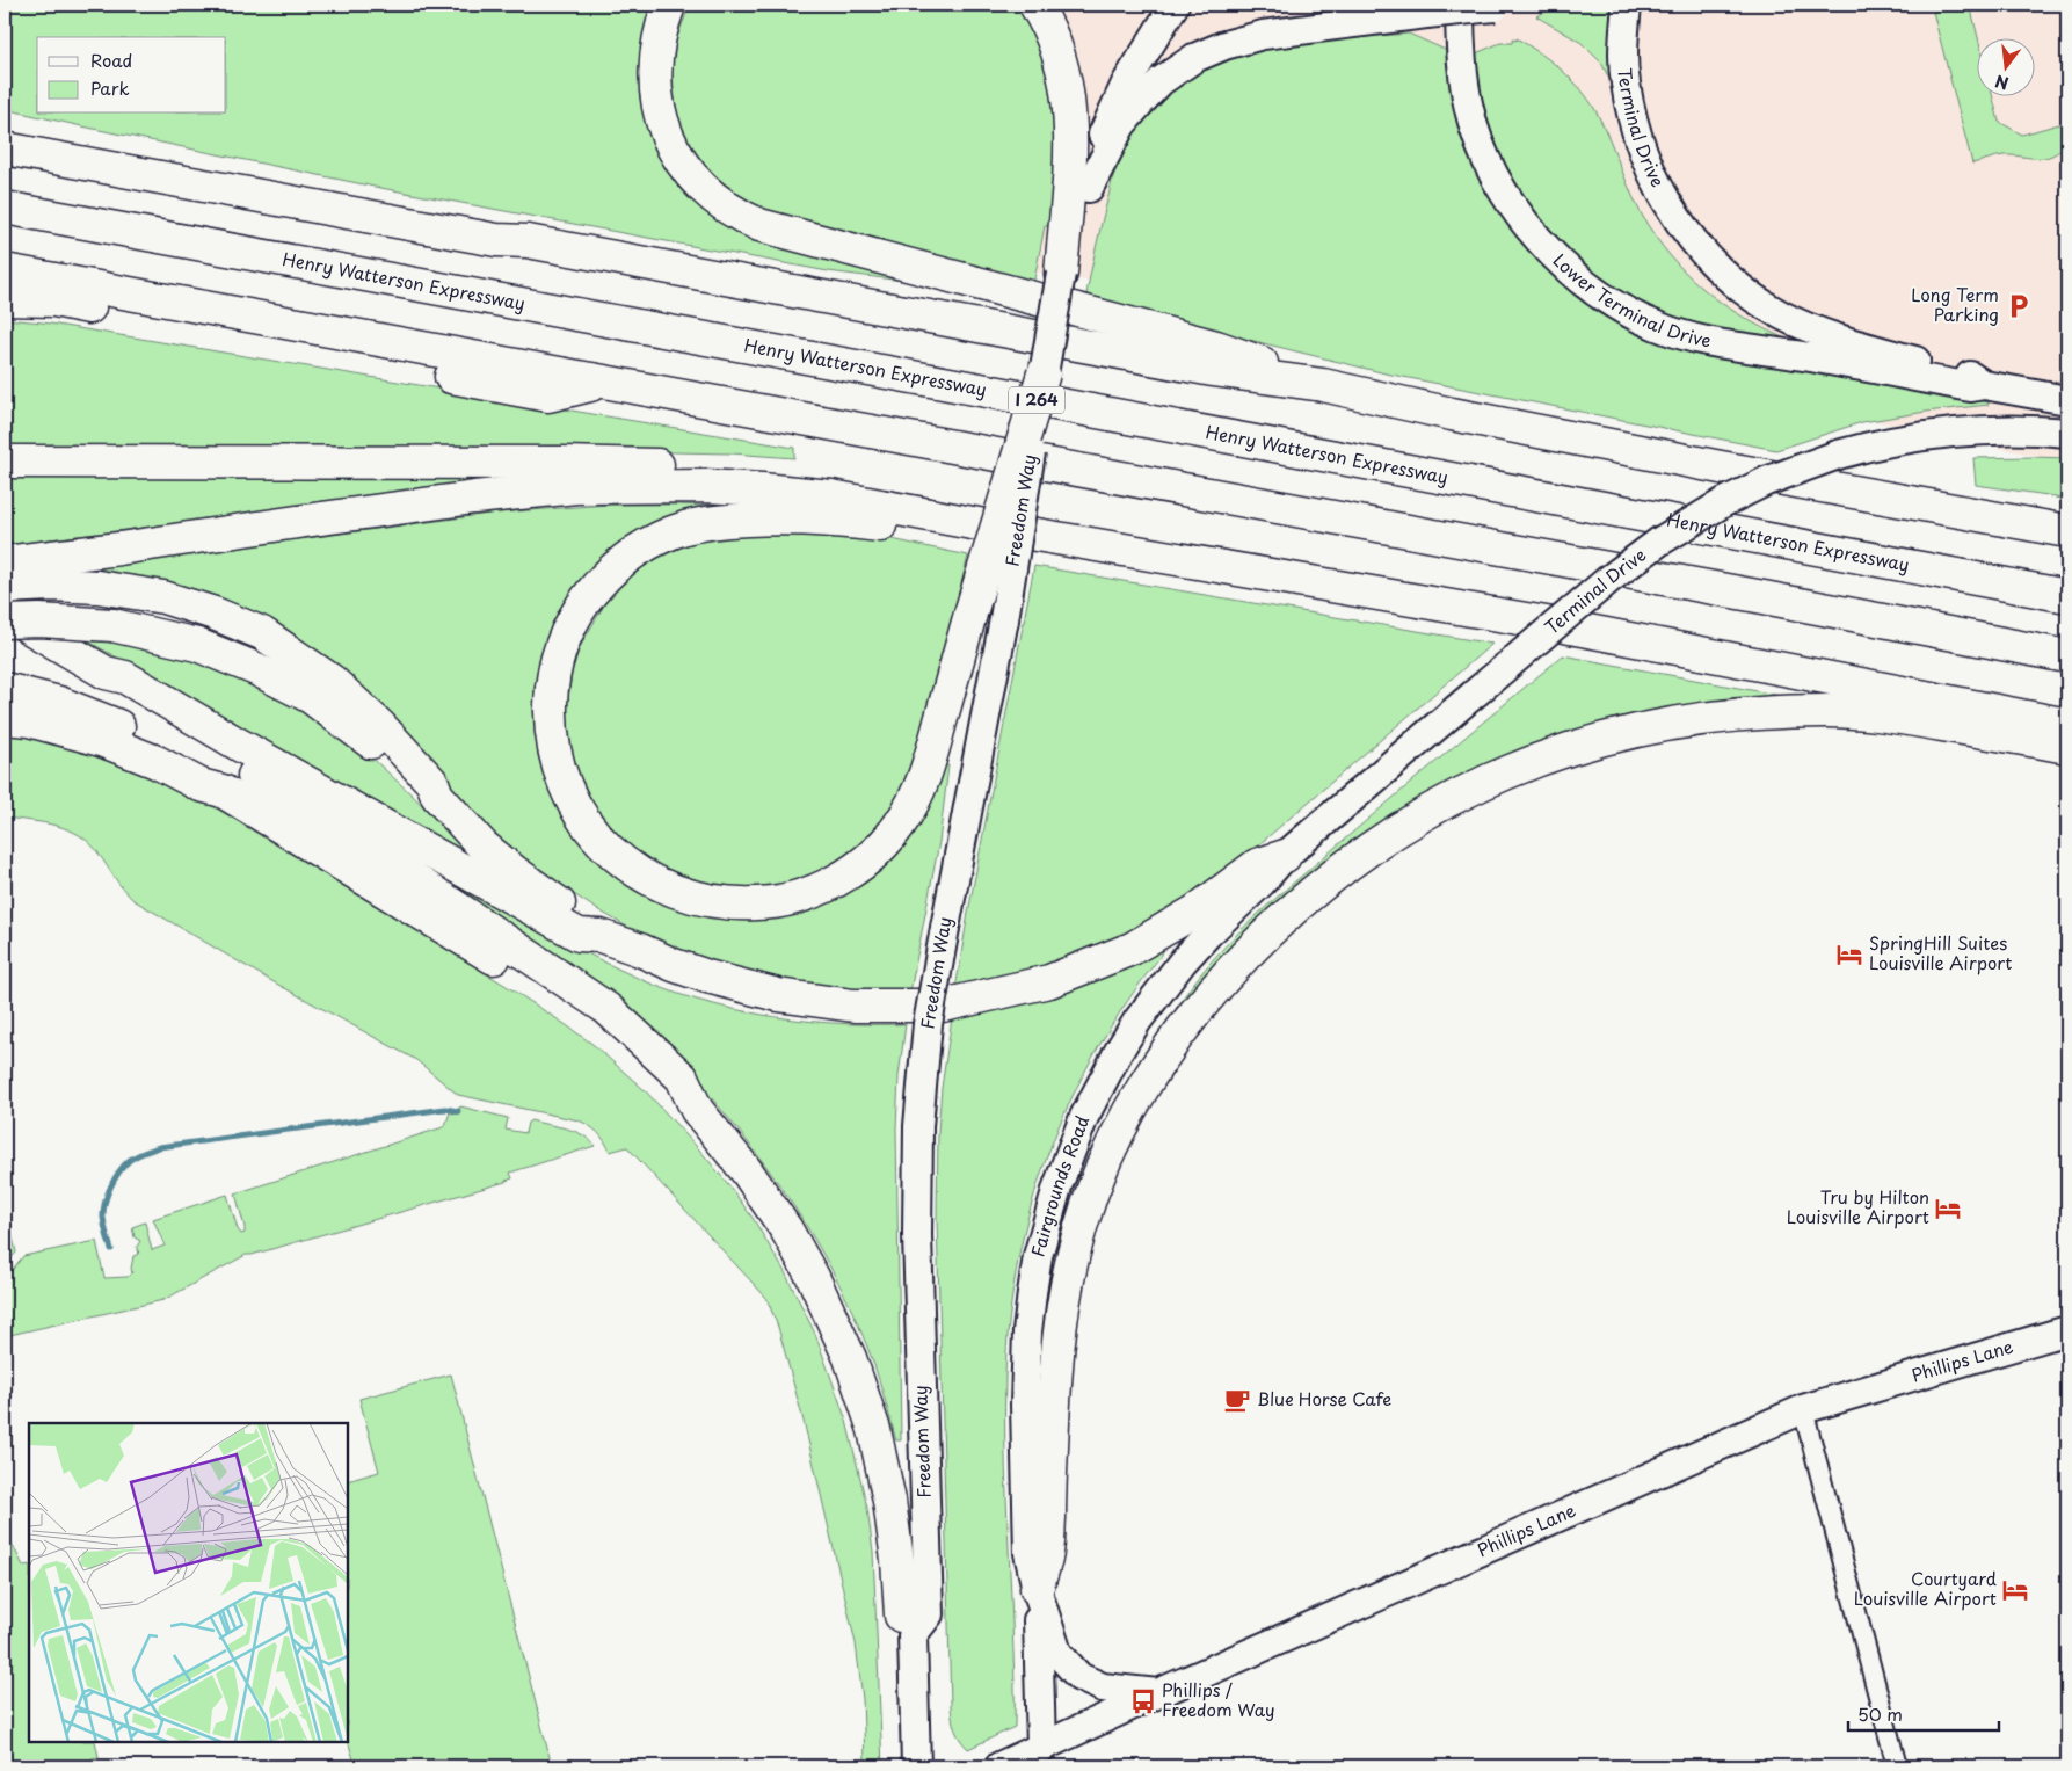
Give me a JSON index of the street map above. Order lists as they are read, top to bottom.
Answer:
{
  "streets": {
    "highway": ["Henry Watterson Expressway", "I 264"],
    "main road": [
      "Terminal Drive",
      "Lower Terminal Drive",
      "Freedom Way",
      "Fairgrounds Road",
      "Phillips Lane"
    ]
  },
  "crossings": [
    ["Terminal Drive", "Lower Terminal Drive"],
    ["Terminal Drive", "Fairgrounds Road"]
  ],
  "places": {
    "parking": ["Long Term Parking"],
    "hotel": ["SpringHill Suites Louisville Airport", "Tru by Hilton Louisville Airport", "Courtyard Louisville Airport"],
    "cafe": ["Blue Horse Cafe"],
    "bus stop": ["Phillips / Freedom Way"]
  },
  "legend": ["Road", "Park"],
  "scale_bar": "50 m",
  "north": "bottom"
}
